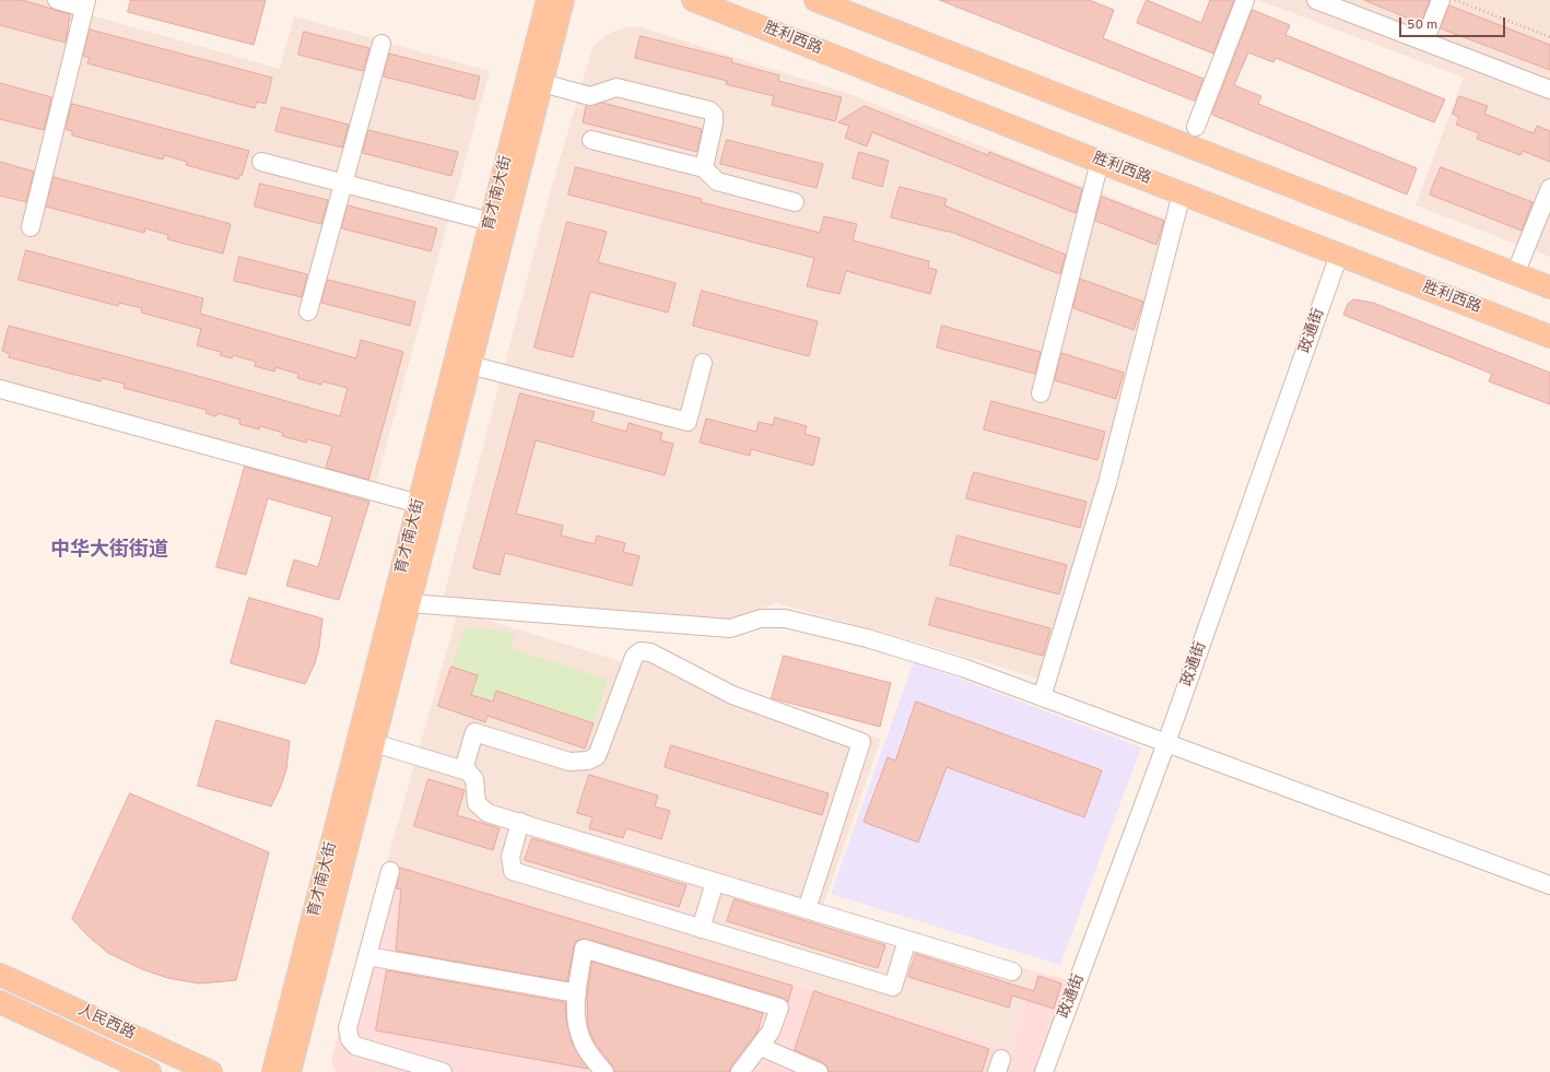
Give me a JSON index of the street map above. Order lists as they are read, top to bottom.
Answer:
{
  "streets": {
    "main road": ["胜利西路", "育才南大街", "人民西路"],
    "street": ["政通街"]
  },
  "crossings": [
    ["胜利西路", "政通街"]
  ],
  "districts": ["中华大街街道"],
  "scale_bar": "50 m"
}
